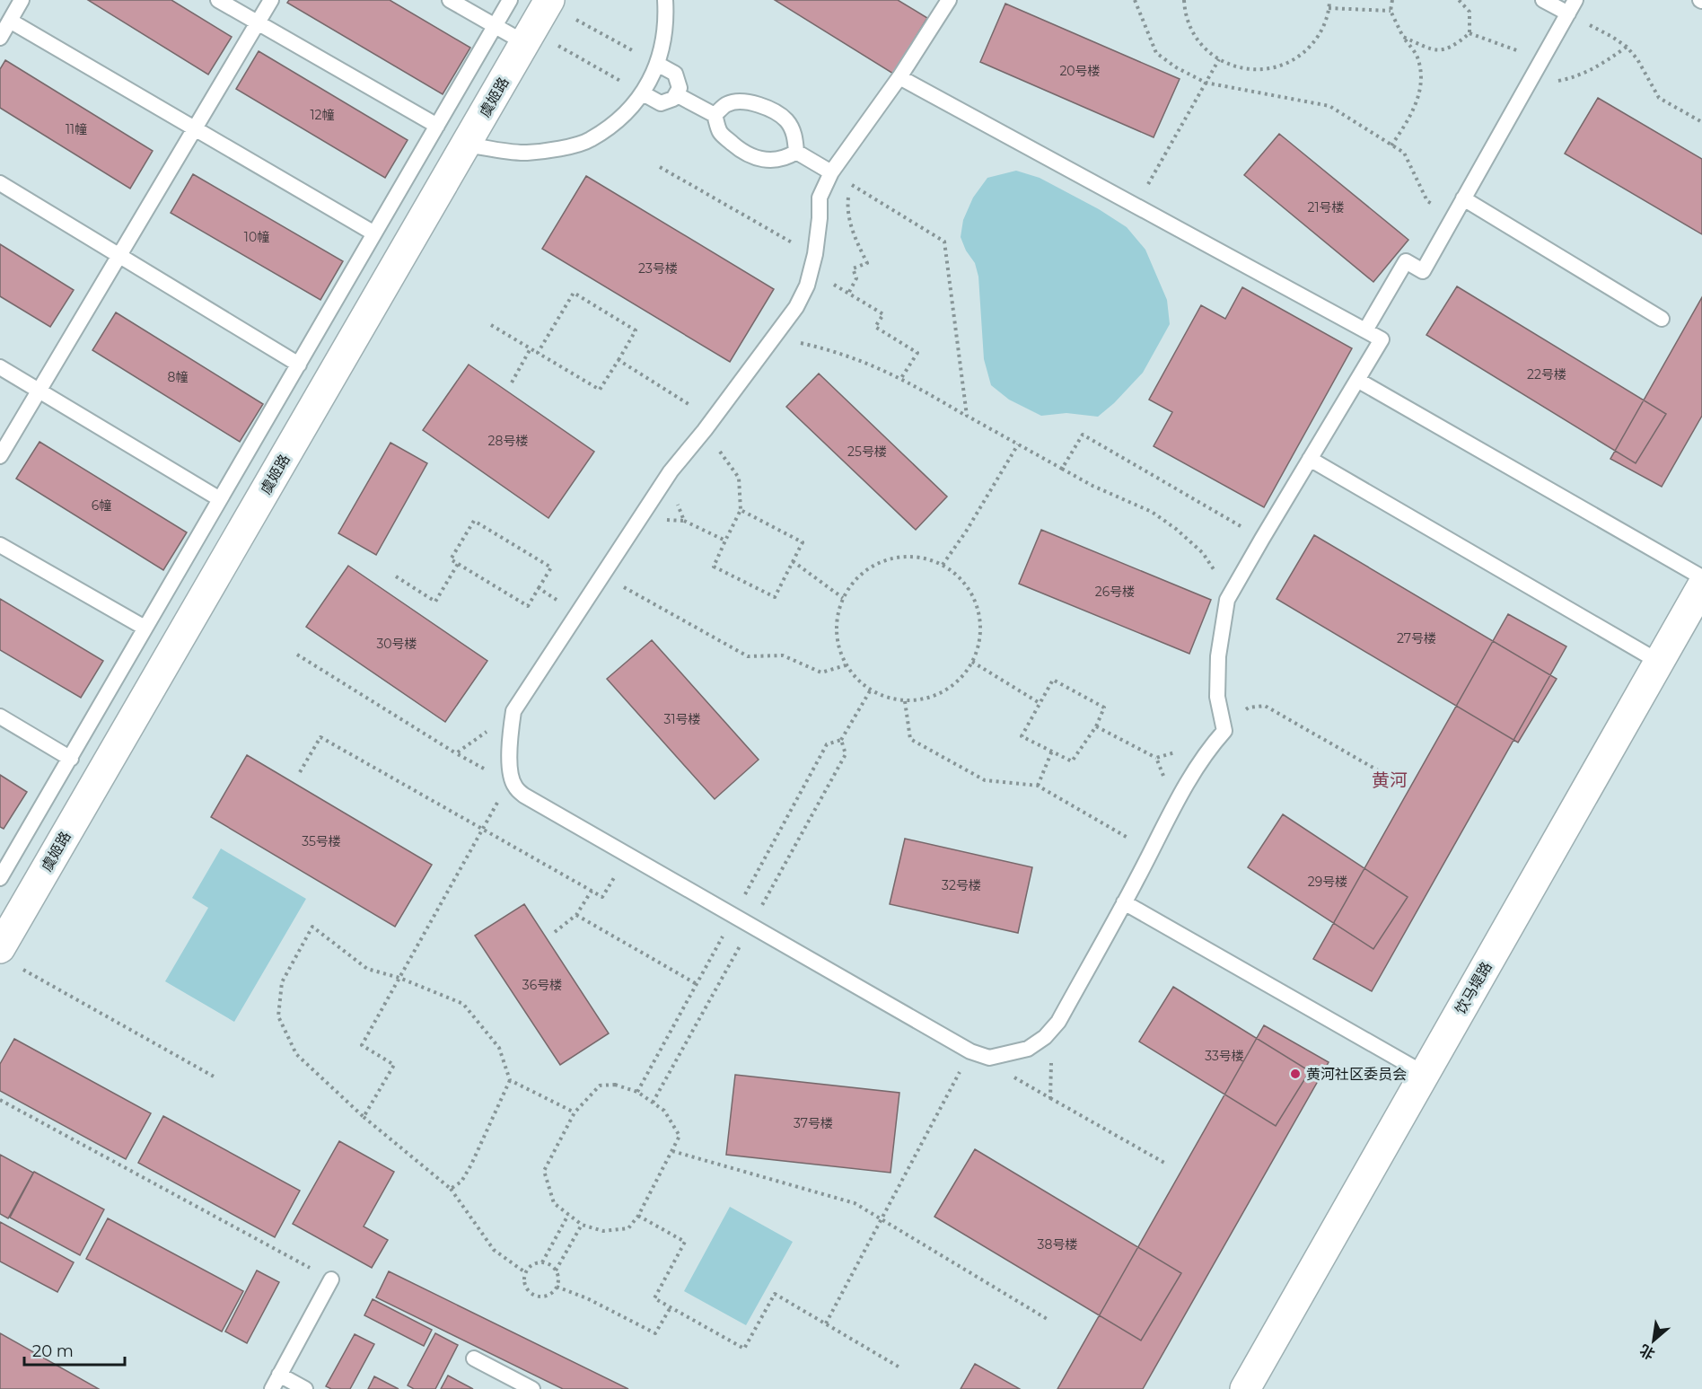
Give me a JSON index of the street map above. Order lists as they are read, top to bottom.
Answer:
{
  "streets": {
    "street": ["虞姬路", "饮马堤路"]
  },
  "districts": ["黄河"],
  "places": ["黄河社区委员会"],
  "house_numbers": [
    "20号楼",
    "12幢",
    "11幢",
    "21号楼",
    "10幢",
    "23号楼",
    "22号楼",
    "8幢",
    "28号楼",
    "25号楼",
    "6幢",
    "26号楼",
    "27号楼",
    "30号楼",
    "31号楼",
    "35号楼",
    "29号楼",
    "32号楼",
    "36号楼",
    "33号楼",
    "37号楼",
    "38号楼"
  ],
  "scale_bar": "20 m",
  "north": "bottom left"
}
